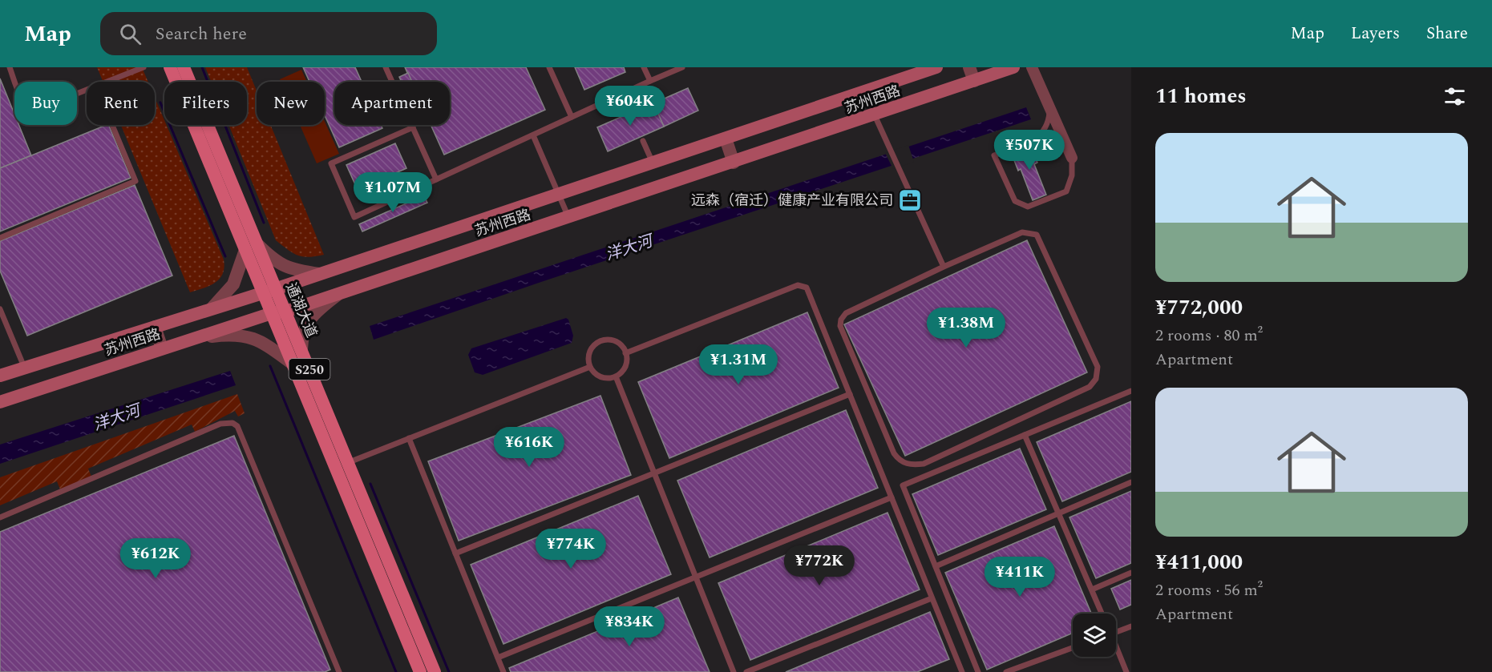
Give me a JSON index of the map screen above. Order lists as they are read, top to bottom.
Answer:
{
  "streets": {
    "main road": ["苏州西路", "通湖大道", "S250"]
  },
  "crossings": [
    ["苏州西路", "通湖大道"]
  ],
  "water": ["洋大河"],
  "places": {
    "office": ["远森（宿迁）健康产业有限公司"]
  },
  "page": {
    "header": "Map",
    "search": "Search here",
    "nav": ["Map", "Layers", "Share"],
    "heading": "11 homes",
    "chip": [
      "Buy",
      "Rent",
      "Filters",
      "New",
      "Apartment"
    ],
    "price": [
      "¥604K",
      "¥507K",
      "¥1.07M",
      "¥1.38M",
      "¥1.31M",
      "¥616K",
      "¥774K",
      "¥612K",
      "¥772K",
      "¥411K",
      "¥834K"
    ],
    "list": [
      {
        "name": "¥772,000",
        "note": "2 rooms · 80 m² · Apartment"
      },
      {
        "name": "¥411,000",
        "note": "2 rooms · 56 m² · Apartment"
      }
    ]
  }
}
